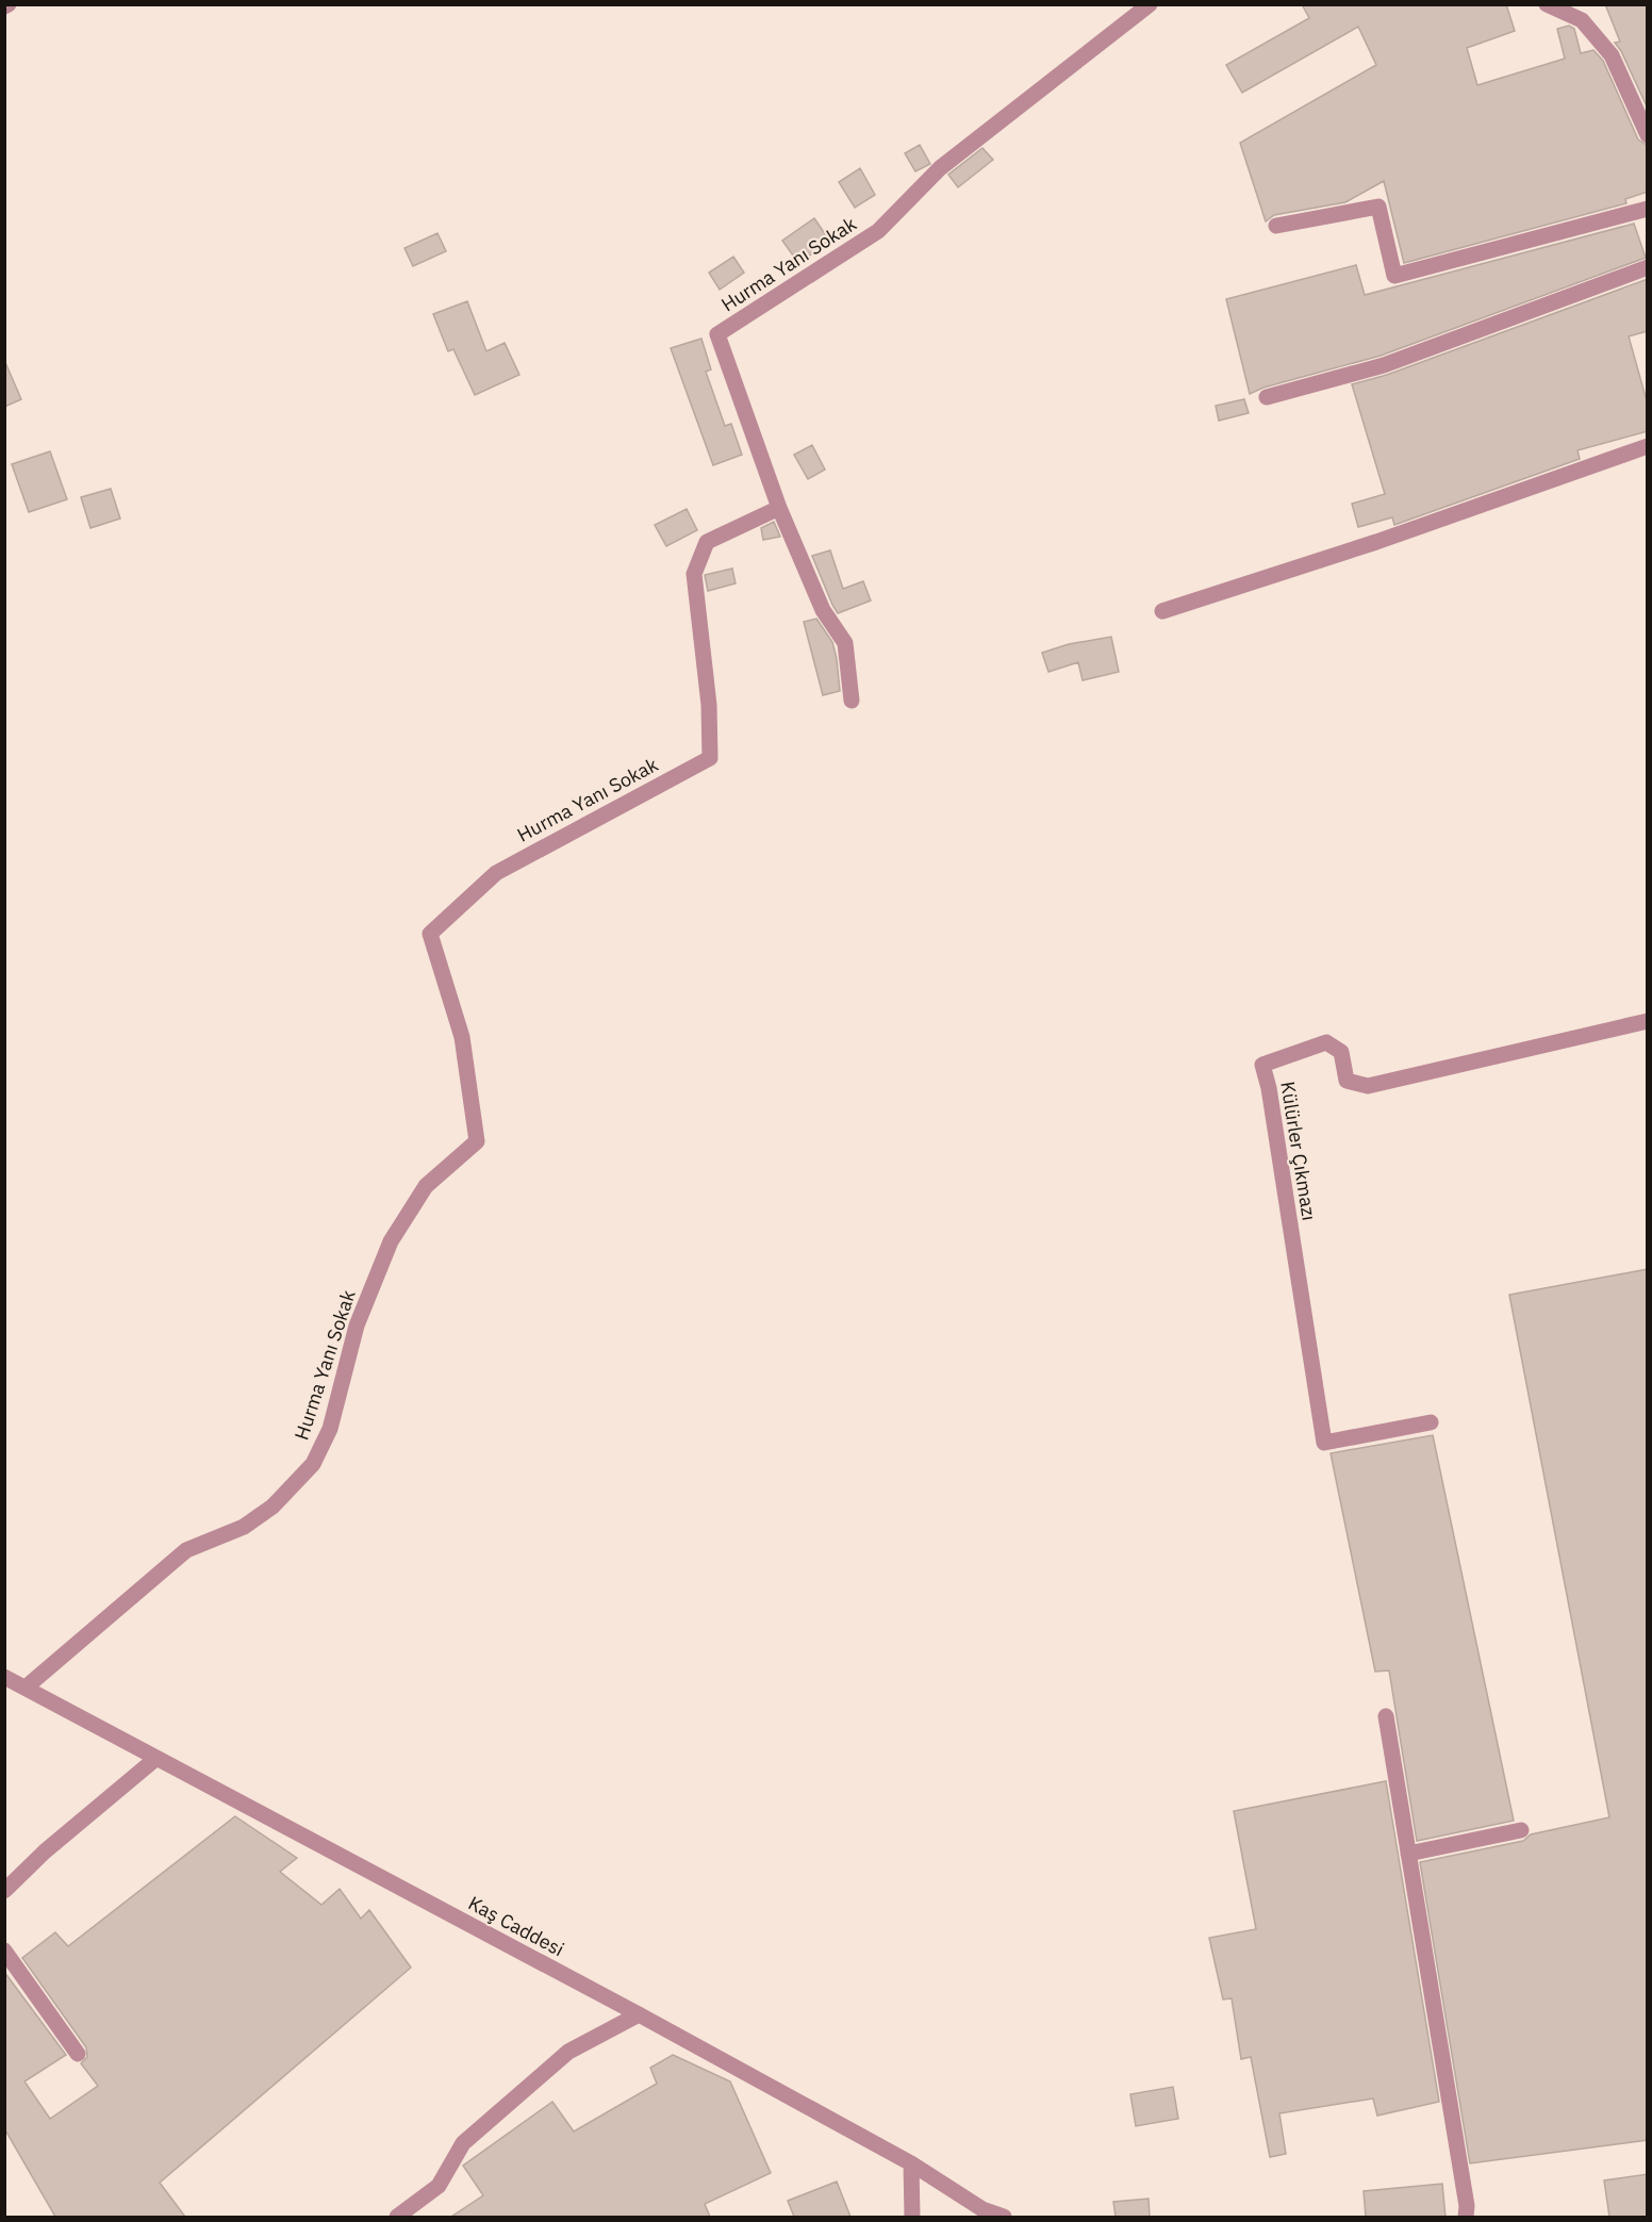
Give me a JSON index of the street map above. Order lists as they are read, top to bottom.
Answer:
{
  "streets": {
    "street": ["Hurma Yanı Sokak", "Külürler Çıkmazı", "Kaş Caddesi"]
  },
  "crossings": [
    ["Hurma Yanı Sokak", "Kaş Caddesi"]
  ]
}
